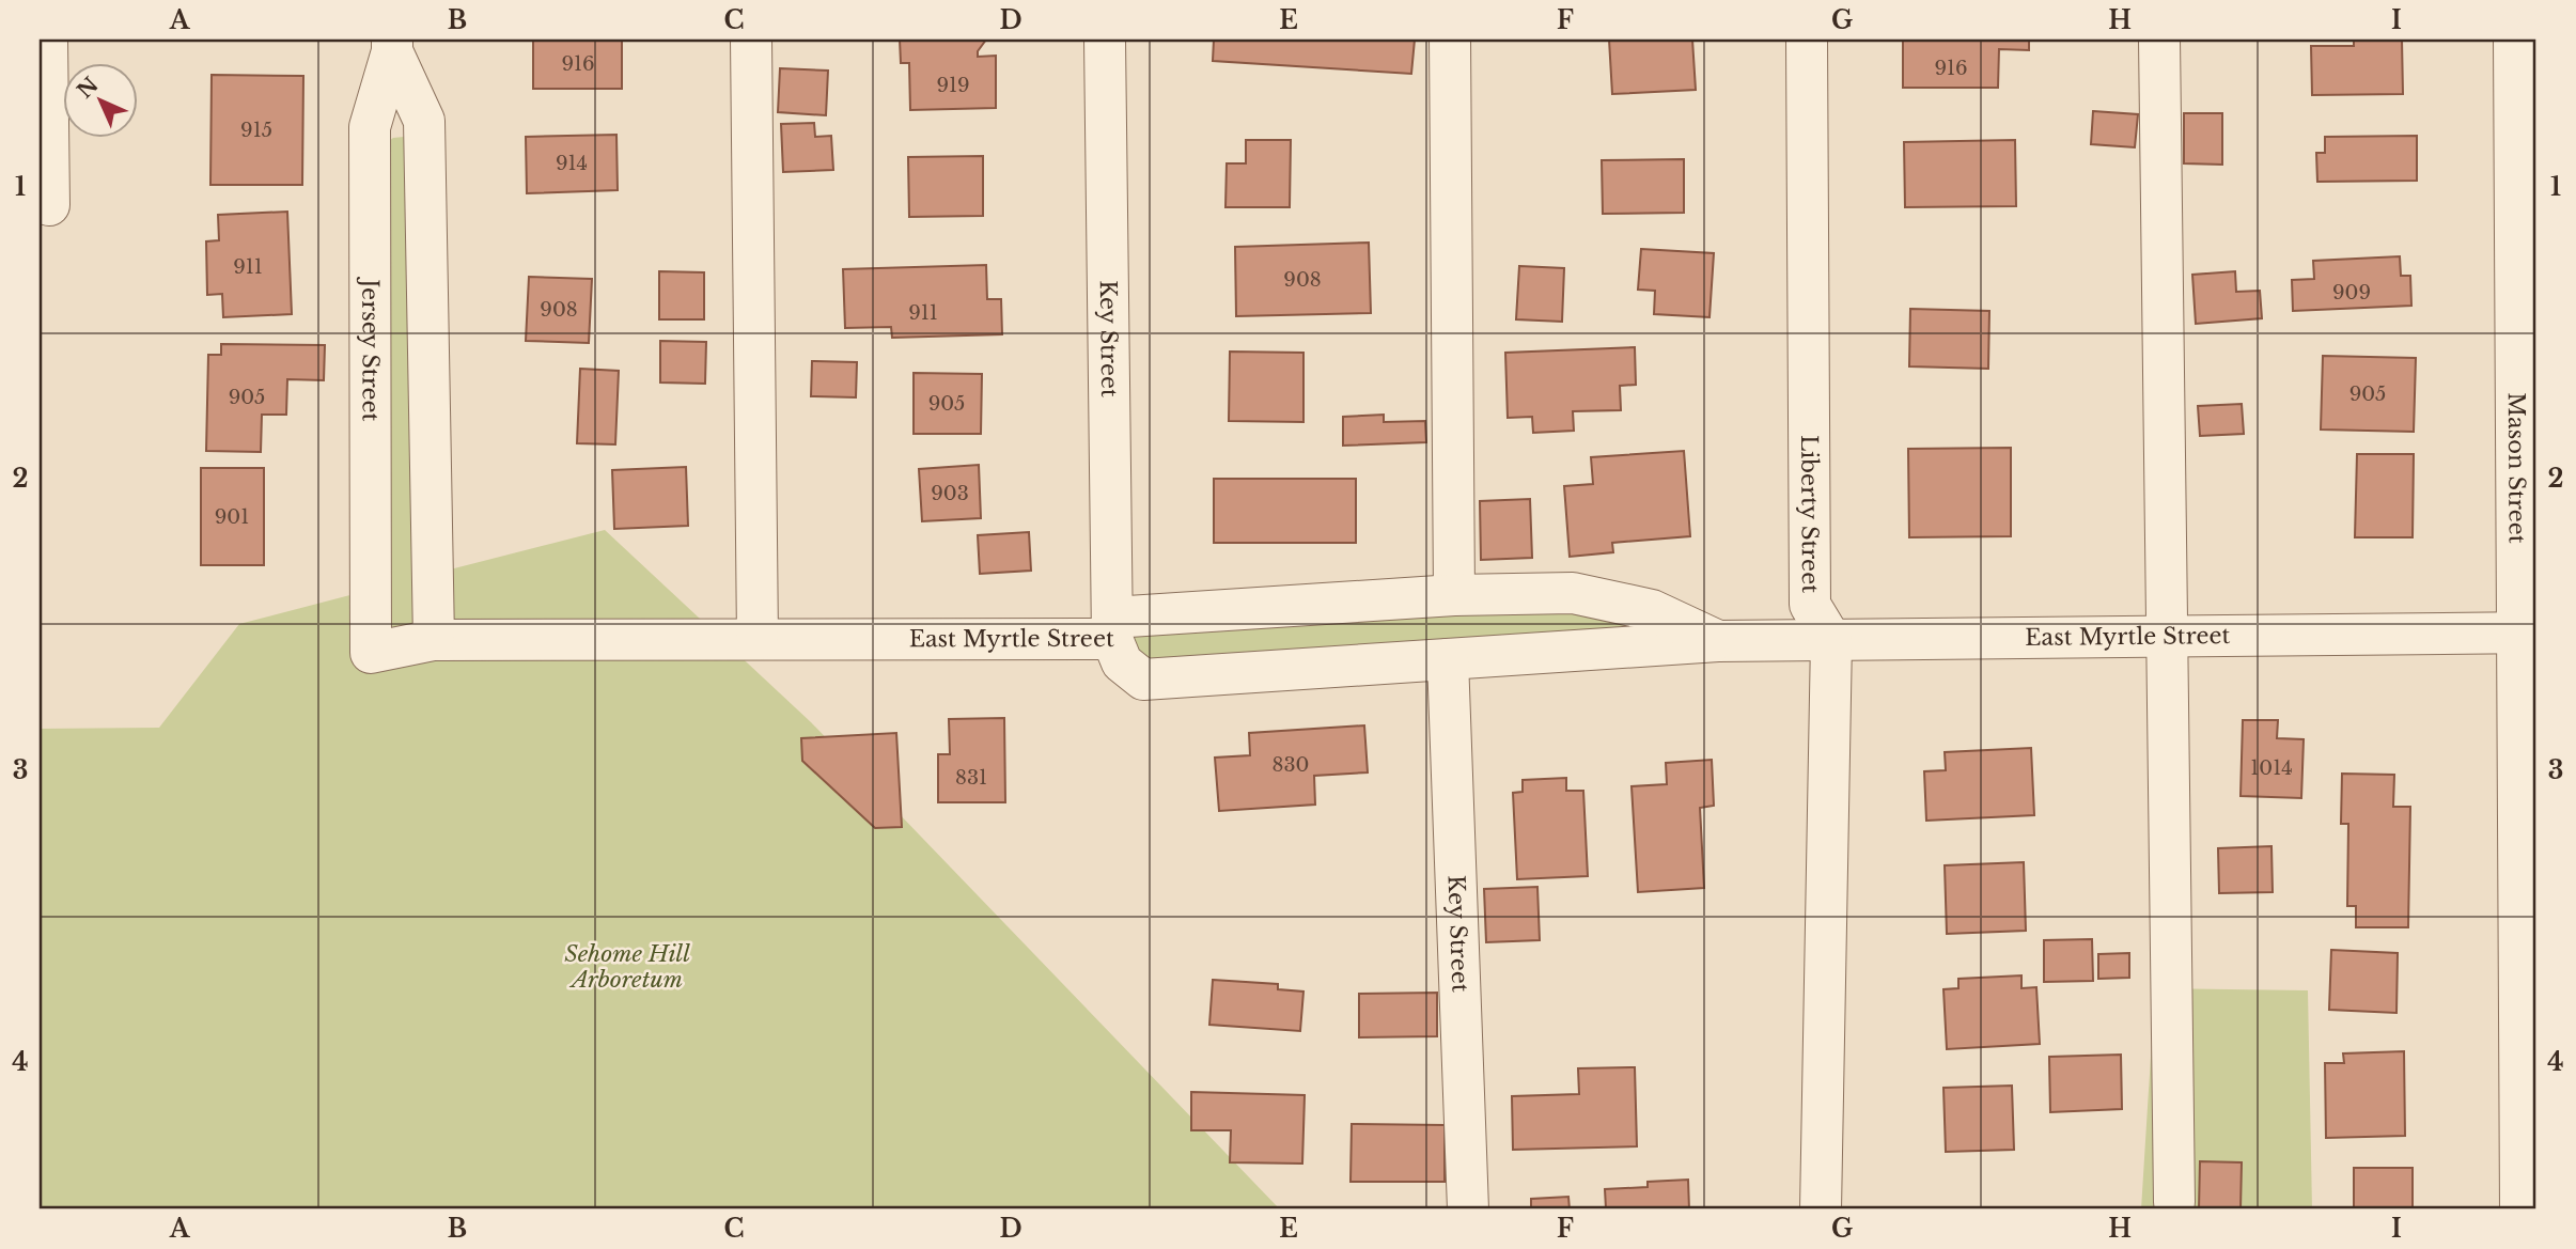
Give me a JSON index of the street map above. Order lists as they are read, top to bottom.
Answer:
{
  "streets": {
    "street": [
      "Key Street",
      "Jersey Street",
      "Mason Street",
      "Liberty Street",
      "East Myrtle Street"
    ]
  },
  "crossings": [
    ["Key Street", "East Myrtle Street"],
    ["Jersey Street", "East Myrtle Street"],
    ["Mason Street", "East Myrtle Street"],
    ["Liberty Street", "East Myrtle Street"]
  ],
  "parks": ["Sehome Hill Arboretum"],
  "house_numbers": [
    "916",
    "916",
    "919",
    "915",
    "914",
    "911",
    "908",
    "909",
    "908",
    "911",
    "905",
    "905",
    "905",
    "903",
    "901",
    "830",
    "1014",
    "831"
  ],
  "north": "top left",
  "grid": {
    "columns": [
      "A",
      "B",
      "C",
      "D",
      "E",
      "F",
      "G",
      "H",
      "I"
    ],
    "rows": [
      "1",
      "2",
      "3",
      "4"
    ]
  }
}
